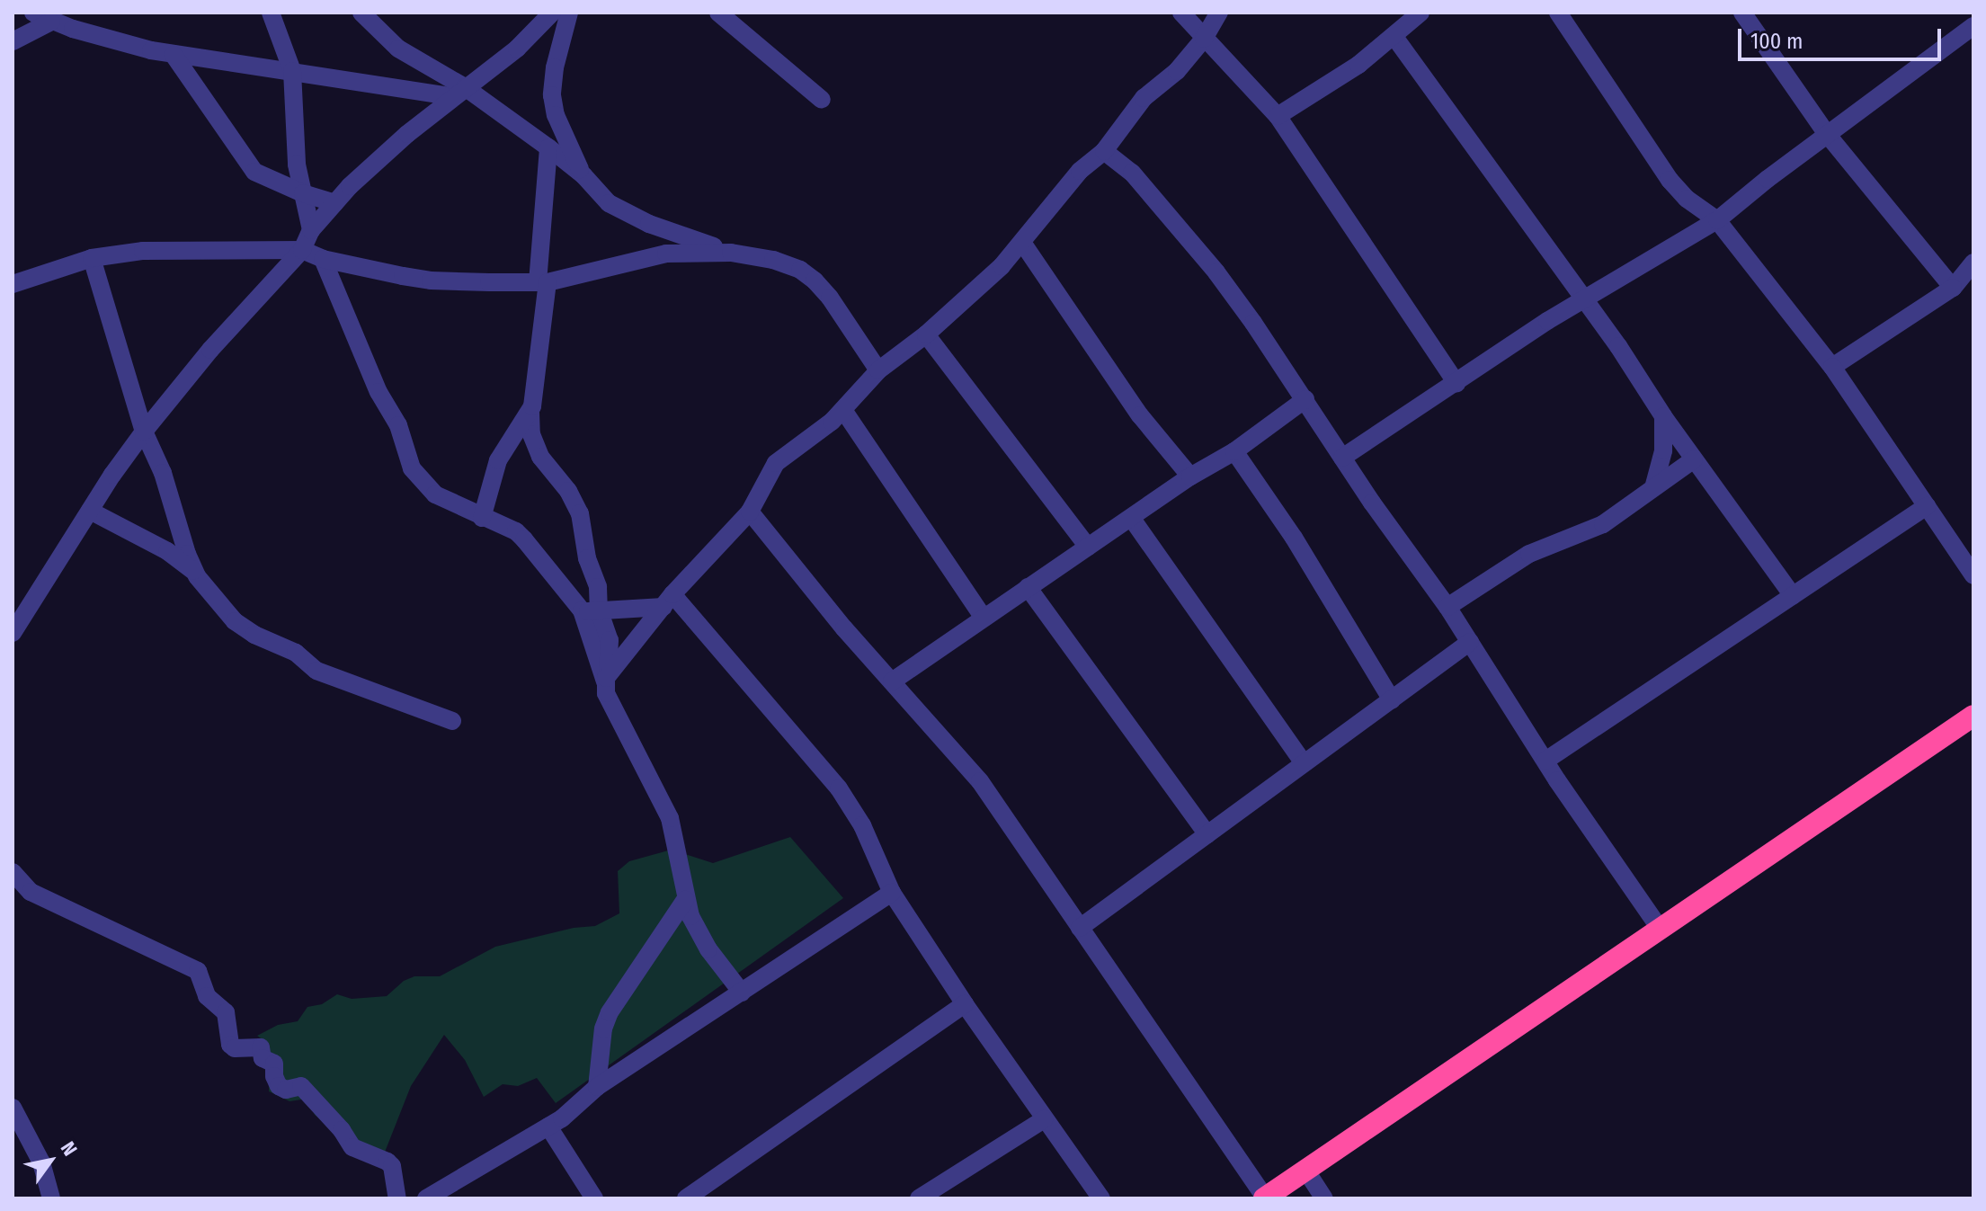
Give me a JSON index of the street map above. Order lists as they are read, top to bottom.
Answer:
{
  "scale_bar": "100 m",
  "north": "top right"
}
